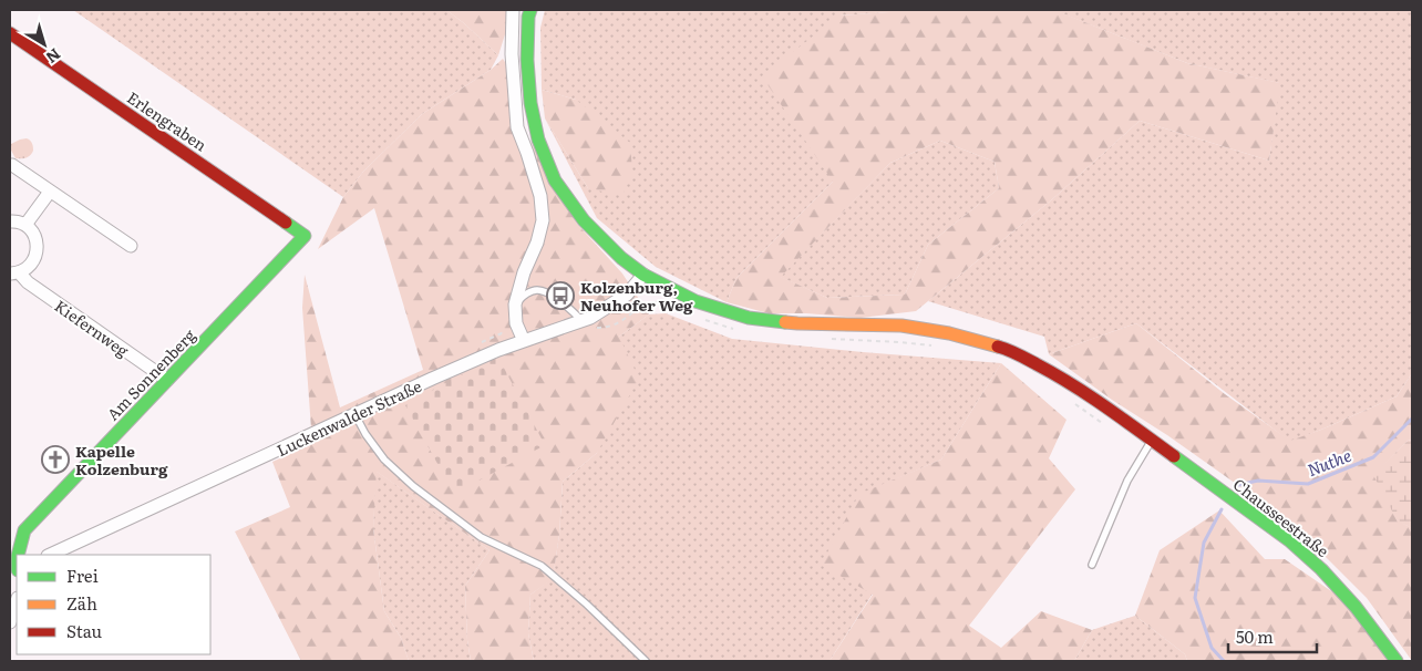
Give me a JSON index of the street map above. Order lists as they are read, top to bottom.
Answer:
{
  "streets": {
    "main road": ["Erlengraben", "Am Sonnenberg", "Chausseestraße"],
    "street": ["Kiefernweg", "Luckenwalder Straße"]
  },
  "crossings": [
    ["Erlengraben", "Am Sonnenberg"],
    ["Kiefernweg", "Am Sonnenberg"],
    ["Luckenwalder Straße", "Chausseestraße"]
  ],
  "water": ["Nuthe"],
  "places": {
    "bus stop": ["Kolzenburg, Neuhofer Weg"],
    "church": ["Kapelle Kolzenburg"]
  },
  "legend": ["Frei", "Zäh", "Stau"],
  "scale_bar": "50 m",
  "north": "bottom right"
}
